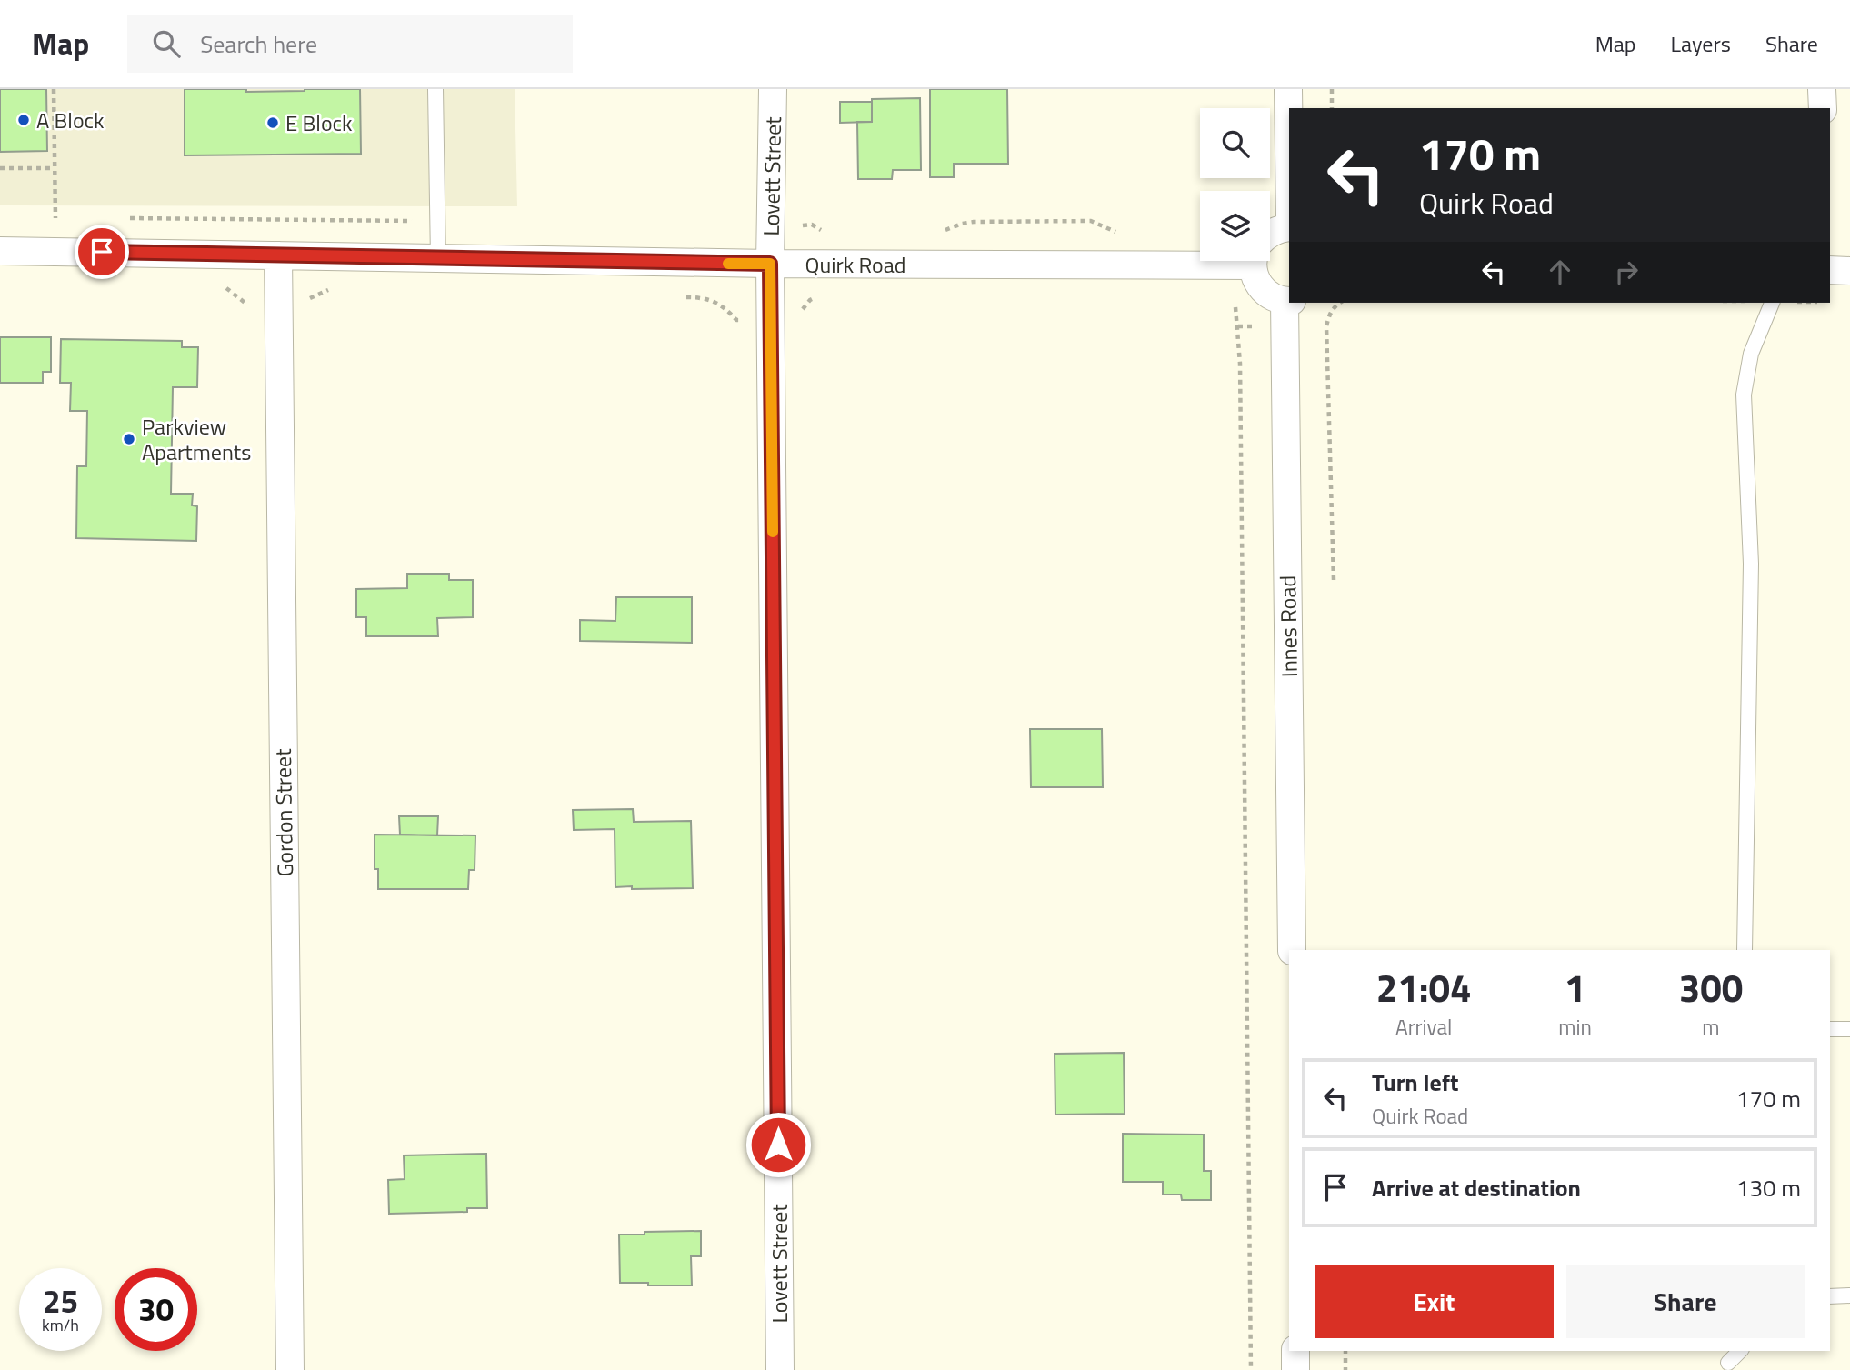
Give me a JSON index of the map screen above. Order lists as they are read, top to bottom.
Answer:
{
  "streets": {
    "street": [
      "Lovett Street",
      "Quirk Road",
      "Innes Road",
      "Gordon Street"
    ]
  },
  "crossings": [
    ["Lovett Street", "Quirk Road"],
    ["Quirk Road", "Gordon Street"]
  ],
  "places": ["A Block", "E Block", "Parkview Apartments"],
  "page": {
    "header": "Map",
    "search": "Search here",
    "nav": ["Map", "Layers", "Share"],
    "turn": ["170 m", "Quirk Road"],
    "eta": [
      "21:04",
      "Arrival",
      "1",
      "min",
      "300",
      "m"
    ],
    "list": [
      {
        "name": "Turn left",
        "note": "Quirk Road",
        "value": "170 m"
      },
      {
        "name": "Arrive at destination",
        "value": "130 m"
      }
    ],
    "buttons": ["Exit", "Share"],
    "speed": "25 km/h",
    "limit": "30"
  }
}
